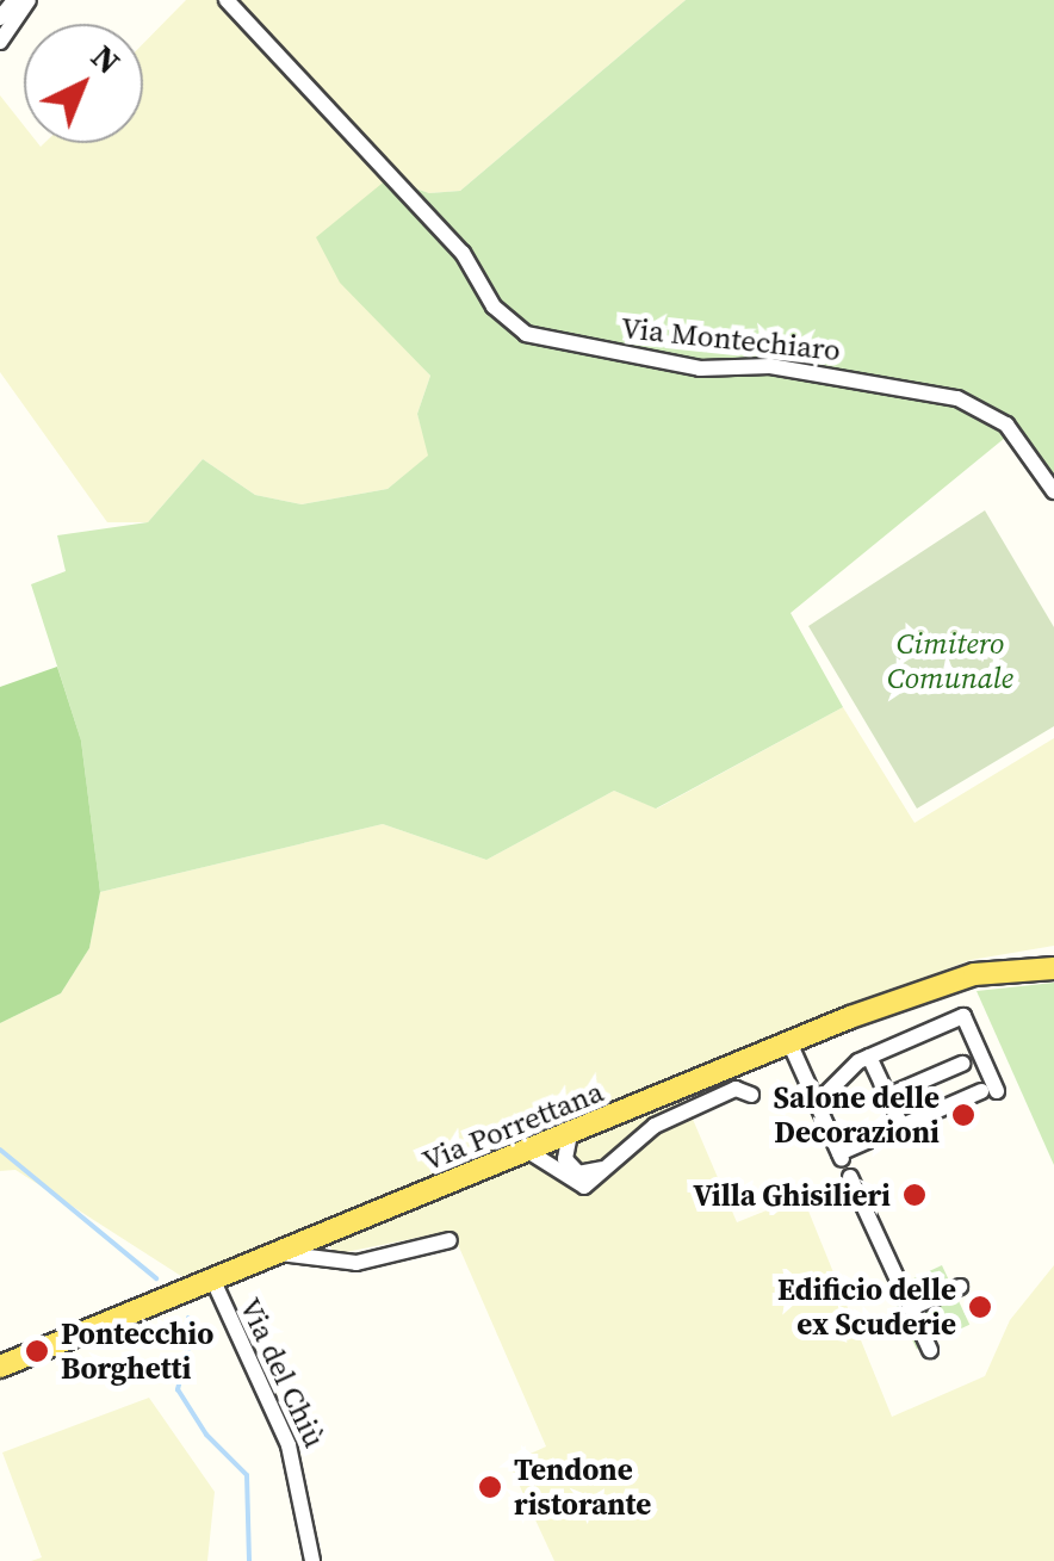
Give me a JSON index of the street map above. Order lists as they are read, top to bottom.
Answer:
{
  "streets": {
    "main road": ["Via Porrettana"],
    "street": ["Via Montechiaro", "Via del Chiù"]
  },
  "crossings": [
    ["Via Porrettana", "Via del Chiù"]
  ],
  "parks": ["Cimitero Comunale"],
  "places": [
    "Salone delle Decorazioni",
    "Villa Ghisilieri",
    "Edificio delle ex Scuderie",
    "Pontecchio Borghetti",
    "Tendone ristorante"
  ],
  "north": "top right"
}
